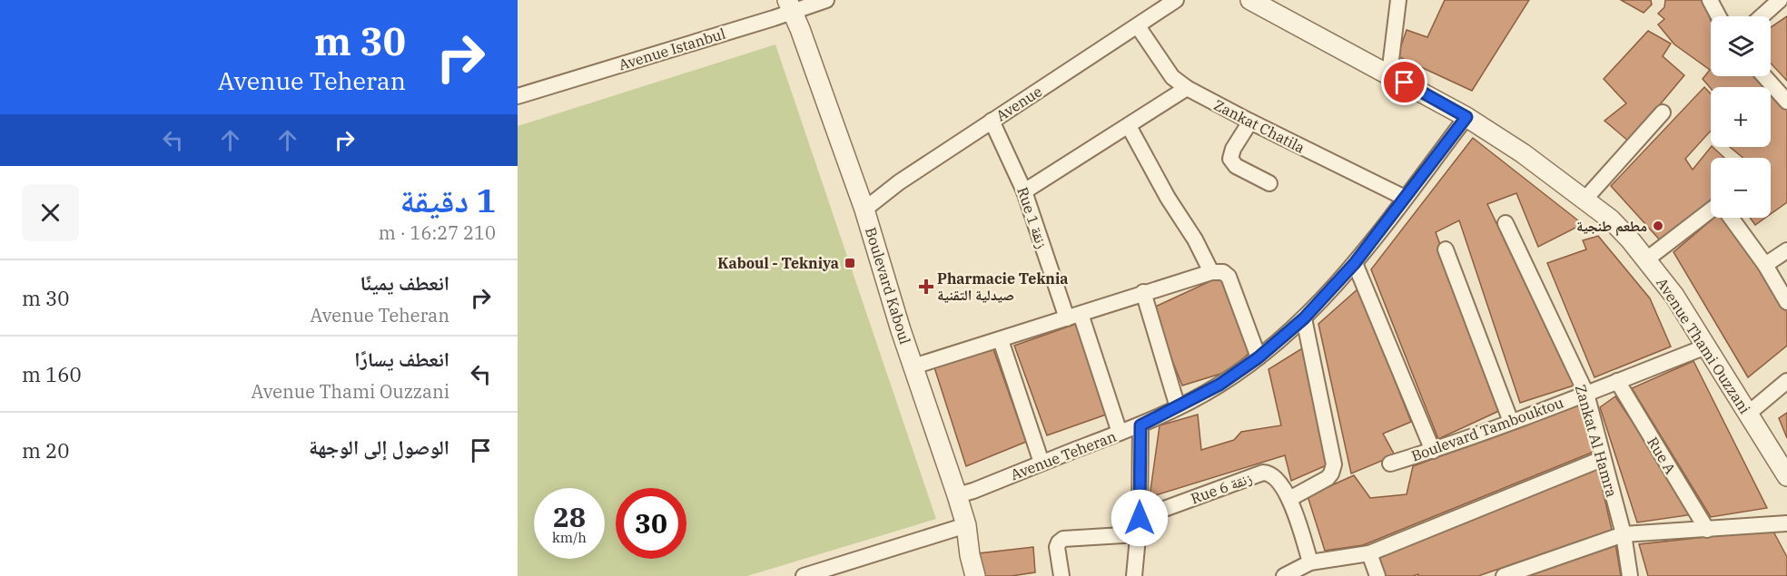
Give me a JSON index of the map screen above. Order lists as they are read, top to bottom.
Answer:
{
  "streets": {
    "street": [
      "Avenue Istanbul",
      "Avenue",
      "Zankat Chatila",
      "Rue 1 زنقة",
      "Boulevard Kaboul",
      "Avenue Thami Ouzzani",
      "Boulevard Tambouktou",
      "Zankat Al Hamra",
      "Avenue Teheran",
      "Rue A",
      "Rue 6 زنقة"
    ]
  },
  "crossings": [
    ["Avenue Istanbul", "Boulevard Kaboul"],
    ["Avenue", "Zankat Chatila"],
    ["Avenue", "Rue 1 زنقة"],
    ["Avenue", "Boulevard Kaboul"],
    ["Zankat Chatila", "Avenue Teheran"],
    ["Rue 1 زنقة", "Avenue Teheran"],
    ["Boulevard Kaboul", "Avenue Teheran"],
    ["Avenue Thami Ouzzani", "Boulevard Tambouktou"],
    ["Avenue Thami Ouzzani", "Avenue Teheran"],
    ["Boulevard Tambouktou", "Zankat Al Hamra"],
    ["Boulevard Tambouktou", "Rue A"]
  ],
  "places": {
    "other": ["مطعم طنجية"],
    "transit": ["Kaboul - Tekniya"],
    "health": ["Pharmacie Teknia صيدلية التقنية"]
  },
  "page": {
    "turn": ["30 m", "Avenue Teheran"],
    "map_buttons": ["+", "−"],
    "heading": ["1 دقيقة", "210 m · 16:27"],
    "list": [
      {
        "name": "انعطف يمينًا",
        "note": "Avenue Teheran",
        "value": "30 m"
      },
      {
        "name": "انعطف يسارًا",
        "note": "Avenue Thami Ouzzani",
        "value": "160 m"
      },
      {
        "name": "الوصول إلى الوجهة",
        "value": "20 m"
      }
    ],
    "speed": "28 km/h",
    "limit": "30"
  }
}
